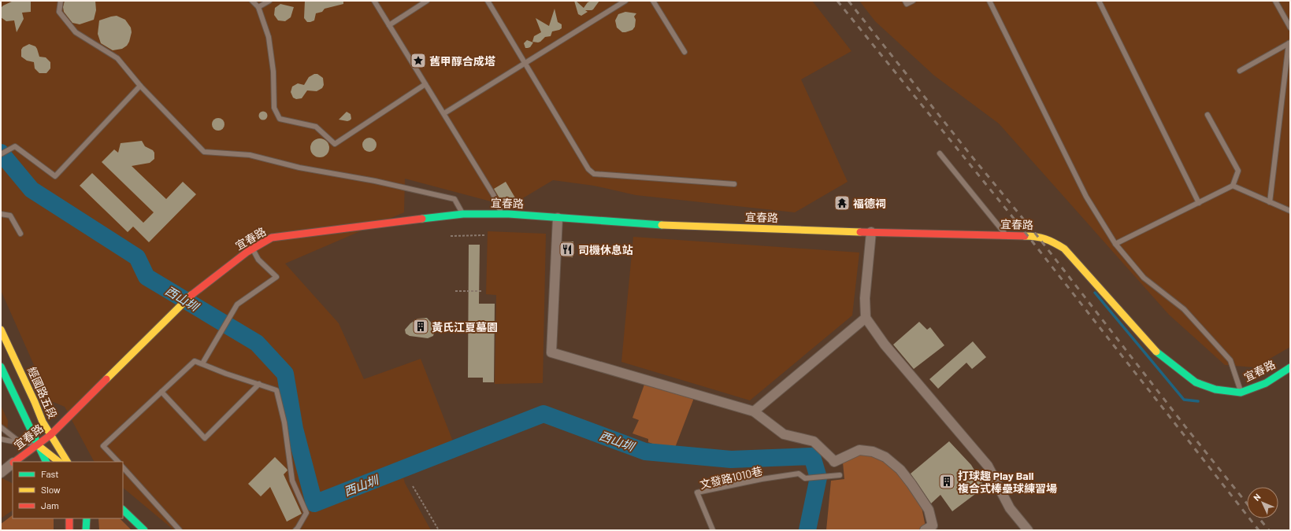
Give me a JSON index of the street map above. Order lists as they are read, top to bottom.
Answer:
{
  "streets": {
    "street": ["宜春路", "經國路五段"],
    "lane": ["文發路1010巷"]
  },
  "crossings": [
    ["宜春路", "經國路五段"]
  ],
  "water": ["西山圳"],
  "places": {
    "place": ["舊甲醇合成塔"],
    "temple": ["福德祠"],
    "restaurant": ["司機休息站"],
    "building": ["黃氏江夏墓園", "打球趣 Play Ball 複合式棒壘球練習場"]
  },
  "legend": ["Fast", "Slow", "Jam"],
  "north": "top left"
}
